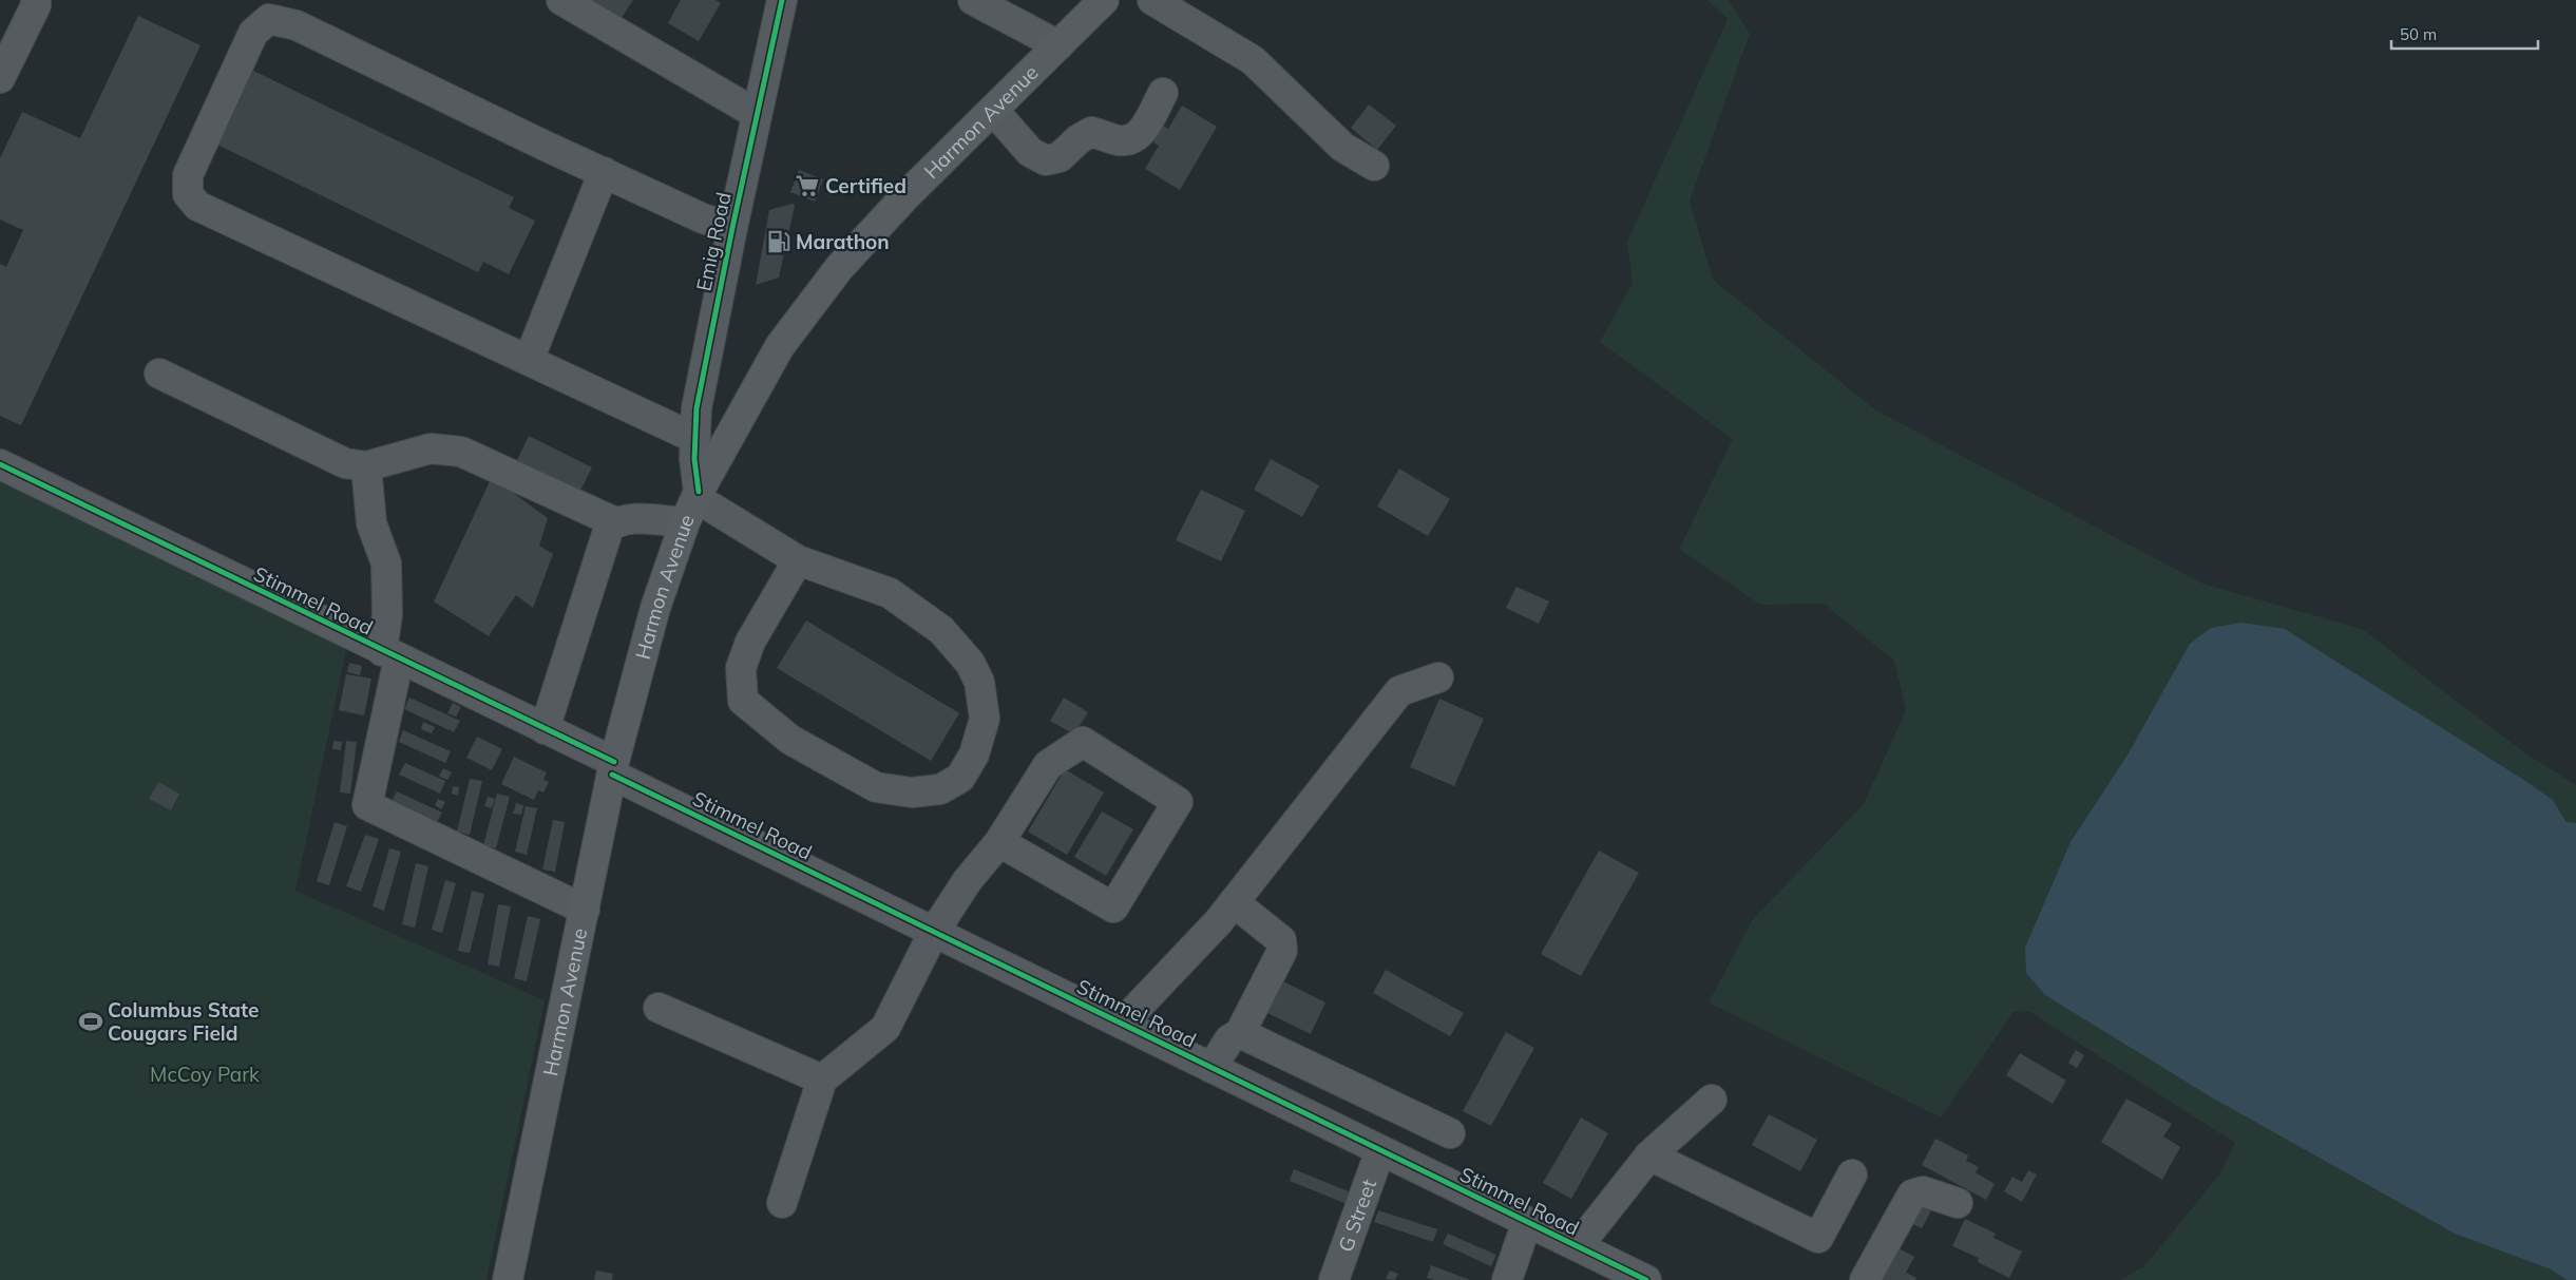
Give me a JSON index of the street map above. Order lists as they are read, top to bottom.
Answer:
{
  "streets": {
    "main road": ["Harmon Avenue"],
    "street": ["Emig Road", "Stimmel Road", "G Street"]
  },
  "crossings": [
    ["Harmon Avenue", "Emig Road"],
    ["Harmon Avenue", "Stimmel Road"],
    ["Stimmel Road", "G Street"]
  ],
  "parks": ["McCoy Park"],
  "places": {
    "supermarket": ["Certified"],
    "fuel station": ["Marathon"],
    "sports": ["Columbus State Cougars Field"]
  },
  "scale_bar": "50 m"
}
